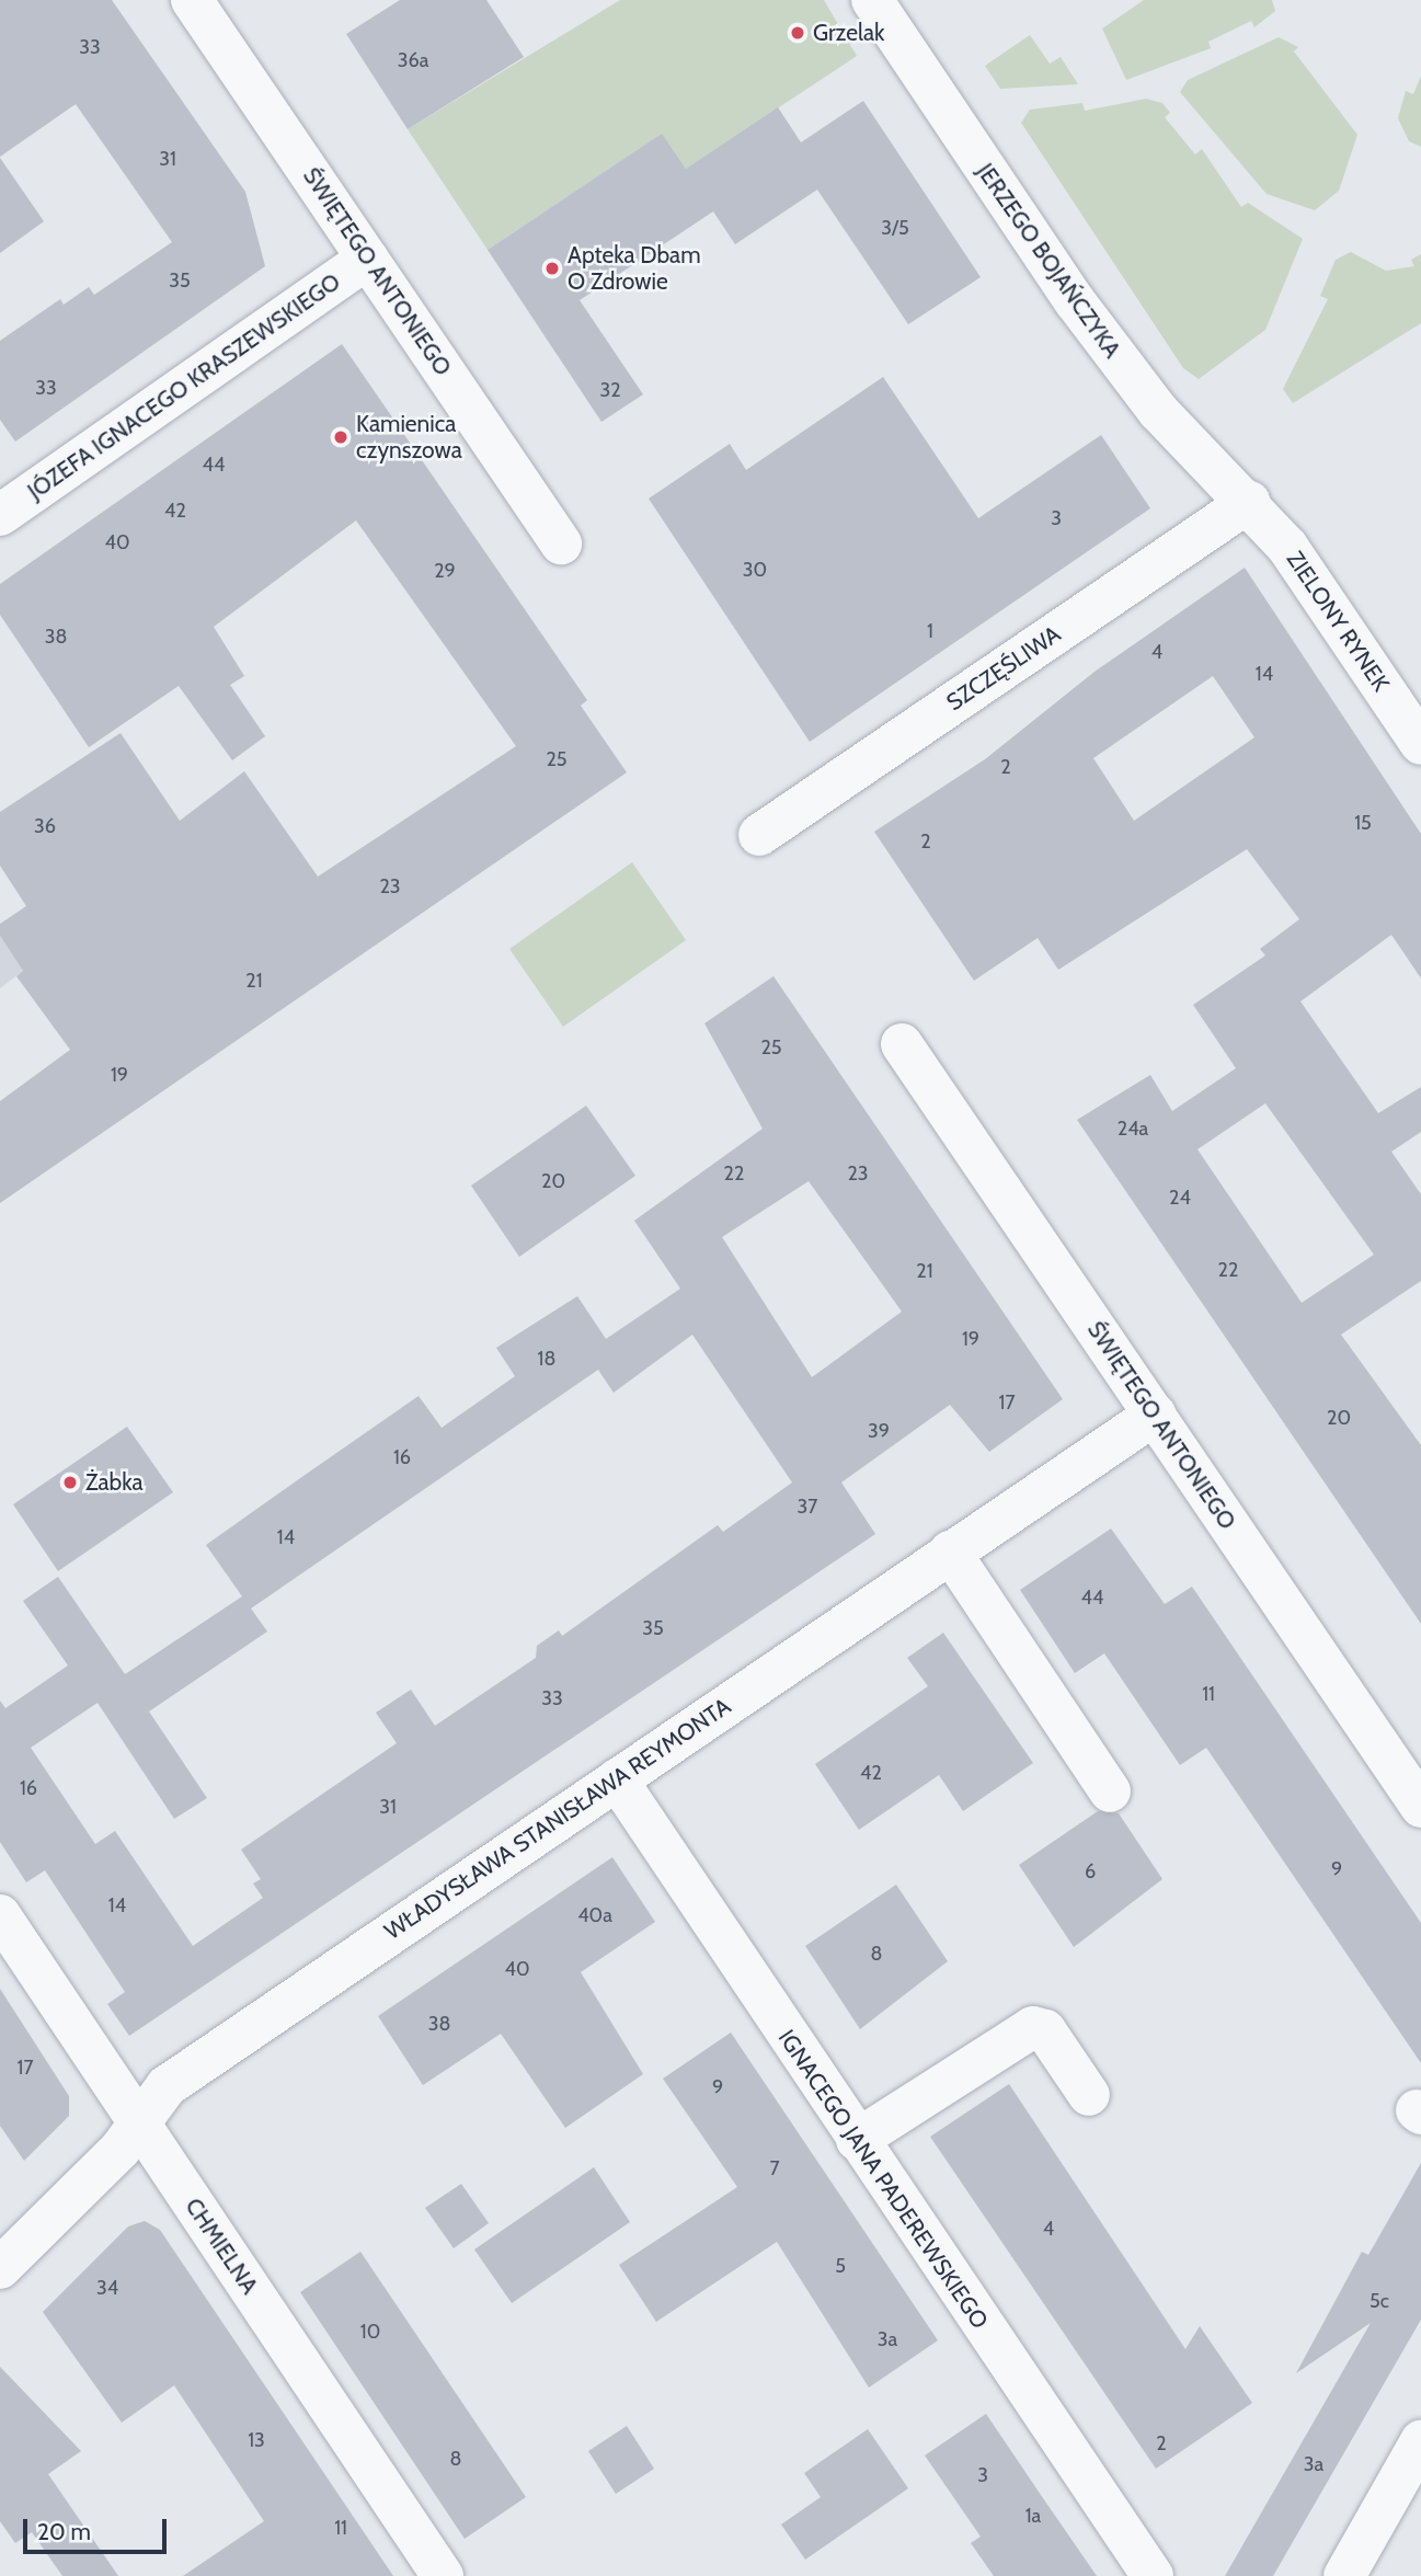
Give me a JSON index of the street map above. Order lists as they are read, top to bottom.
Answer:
{
  "streets": {
    "street": [
      "JERZEGO BOJAŃCZYKA",
      "ŚWIĘTEGO ANTONIEGO",
      "JÓZEFA IGNACEGO KRASZEWSKIEGO",
      "ZIELONY RYNEK",
      "SZCZĘŚLIWA",
      "WŁADYSŁAWA STANISŁAWA REYMONTA",
      "IGNACEGO JANA PADEREWSKIEGO",
      "CHMIELNA"
    ]
  },
  "crossings": [
    ["JERZEGO BOJAŃCZYKA", "ZIELONY RYNEK"],
    ["JERZEGO BOJAŃCZYKA", "SZCZĘŚLIWA"],
    ["ŚWIĘTEGO ANTONIEGO", "JÓZEFA IGNACEGO KRASZEWSKIEGO"],
    ["ŚWIĘTEGO ANTONIEGO", "WŁADYSŁAWA STANISŁAWA REYMONTA"],
    ["ZIELONY RYNEK", "SZCZĘŚLIWA"],
    ["WŁADYSŁAWA STANISŁAWA REYMONTA", "IGNACEGO JANA PADEREWSKIEGO"],
    ["WŁADYSŁAWA STANISŁAWA REYMONTA", "CHMIELNA"]
  ],
  "places": [
    "Grzelak",
    "Apteka Dbam O Zdrowie",
    "Kamienica czynszowa",
    "Żabka"
  ],
  "house_numbers": [
    "33",
    "36a",
    "31",
    "3/5",
    "35",
    "33",
    "32",
    "44",
    "42",
    "3",
    "40",
    "30",
    "29",
    "1",
    "38",
    "4",
    "14",
    "25",
    "2",
    "15",
    "36",
    "2",
    "23",
    "21",
    "25",
    "19",
    "24a",
    "22",
    "23",
    "20",
    "24",
    "22",
    "21",
    "19",
    "18",
    "17",
    "20",
    "39",
    "16",
    "37",
    "14",
    "44",
    "35",
    "11",
    "33",
    "42",
    "16",
    "31",
    "9",
    "6",
    "14",
    "40a",
    "8",
    "40",
    "38",
    "17",
    "9",
    "7",
    "4",
    "5",
    "34",
    "5c",
    "10",
    "3a",
    "13",
    "2",
    "8",
    "3a",
    "3",
    "1a",
    "11"
  ],
  "scale_bar": "20 m"
}
